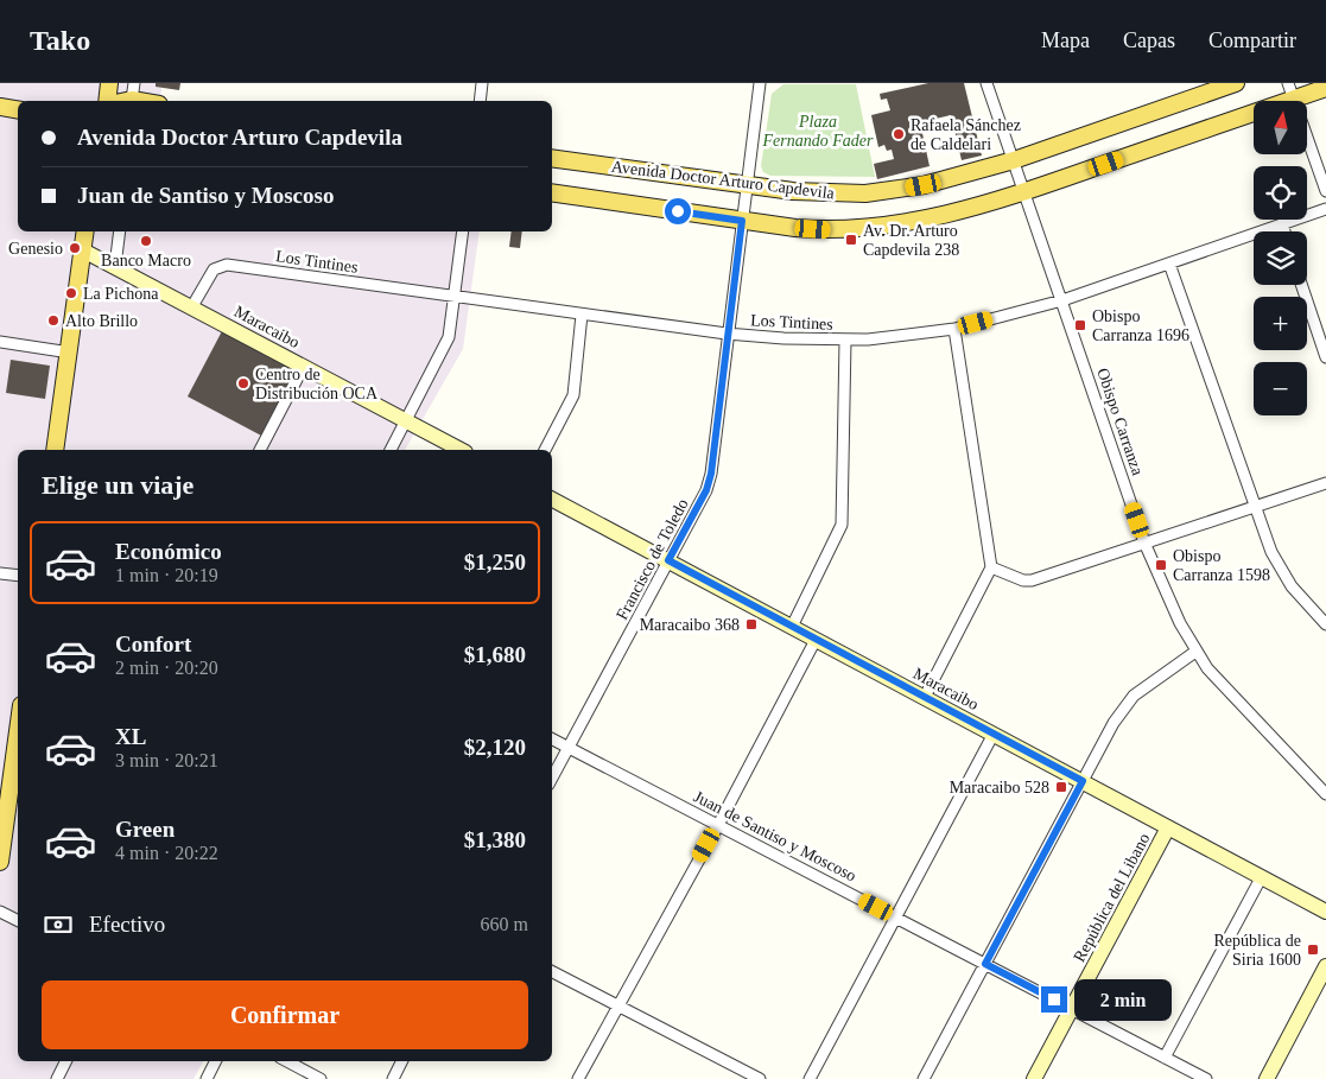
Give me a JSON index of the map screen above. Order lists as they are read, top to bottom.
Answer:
{
  "streets": {
    "main road": ["Avenida Doctor Arturo Capdevila", "Maracaibo", "República del Libano"],
    "street": [
      "Los Tintines",
      "Obispo Carranza",
      "Francisco de Toledo",
      "Juan de Santiso y Moscoso"
    ]
  },
  "crossings": [
    ["Avenida Doctor Arturo Capdevila", "Obispo Carranza"],
    ["Avenida Doctor Arturo Capdevila", "Francisco de Toledo"],
    ["Los Tintines", "Maracaibo"],
    ["Los Tintines", "Obispo Carranza"],
    ["Los Tintines", "Francisco de Toledo"],
    ["Maracaibo", "Francisco de Toledo"],
    ["Maracaibo", "República del Libano"],
    ["Francisco de Toledo", "Juan de Santiso y Moscoso"],
    ["Juan de Santiso y Moscoso", "República del Libano"]
  ],
  "parks": ["Plaza Fernando Fader"],
  "places": {
    "other": [
      "Rafaela Sánchez de Caldelari",
      "Banco Macro",
      "Genesio",
      "La Pichona",
      "Alto Brillo",
      "Centro de Distribución OCA"
    ],
    "transit": [
      "Av. Dr. Arturo Capdevila 238",
      "Obispo Carranza 1696",
      "Obispo Carranza 1598",
      "Maracaibo 368",
      "Maracaibo 528",
      "República de Siria 1600"
    ]
  },
  "north": "top",
  "page": {
    "header": "Tako",
    "nav": ["Mapa", "Capas", "Compartir"],
    "map_buttons": ["+", "−"],
    "banner": ["Avenida Doctor Arturo Capdevila", "Juan de Santiso y Moscoso"],
    "heading": "Elige un viaje",
    "list": [
      {
        "name": "Económico",
        "note": "1 min · 20:19",
        "value": "$1,250"
      },
      {
        "name": "Confort",
        "note": "2 min · 20:20",
        "value": "$1,680"
      },
      {
        "name": "XL",
        "note": "3 min · 20:21",
        "value": "$2,120"
      },
      {
        "name": "Green",
        "note": "4 min · 20:22",
        "value": "$1,380"
      }
    ],
    "pay": ["Efectivo", "660 m"],
    "buttons": "Confirmar",
    "bubble": "2 min"
  }
}
